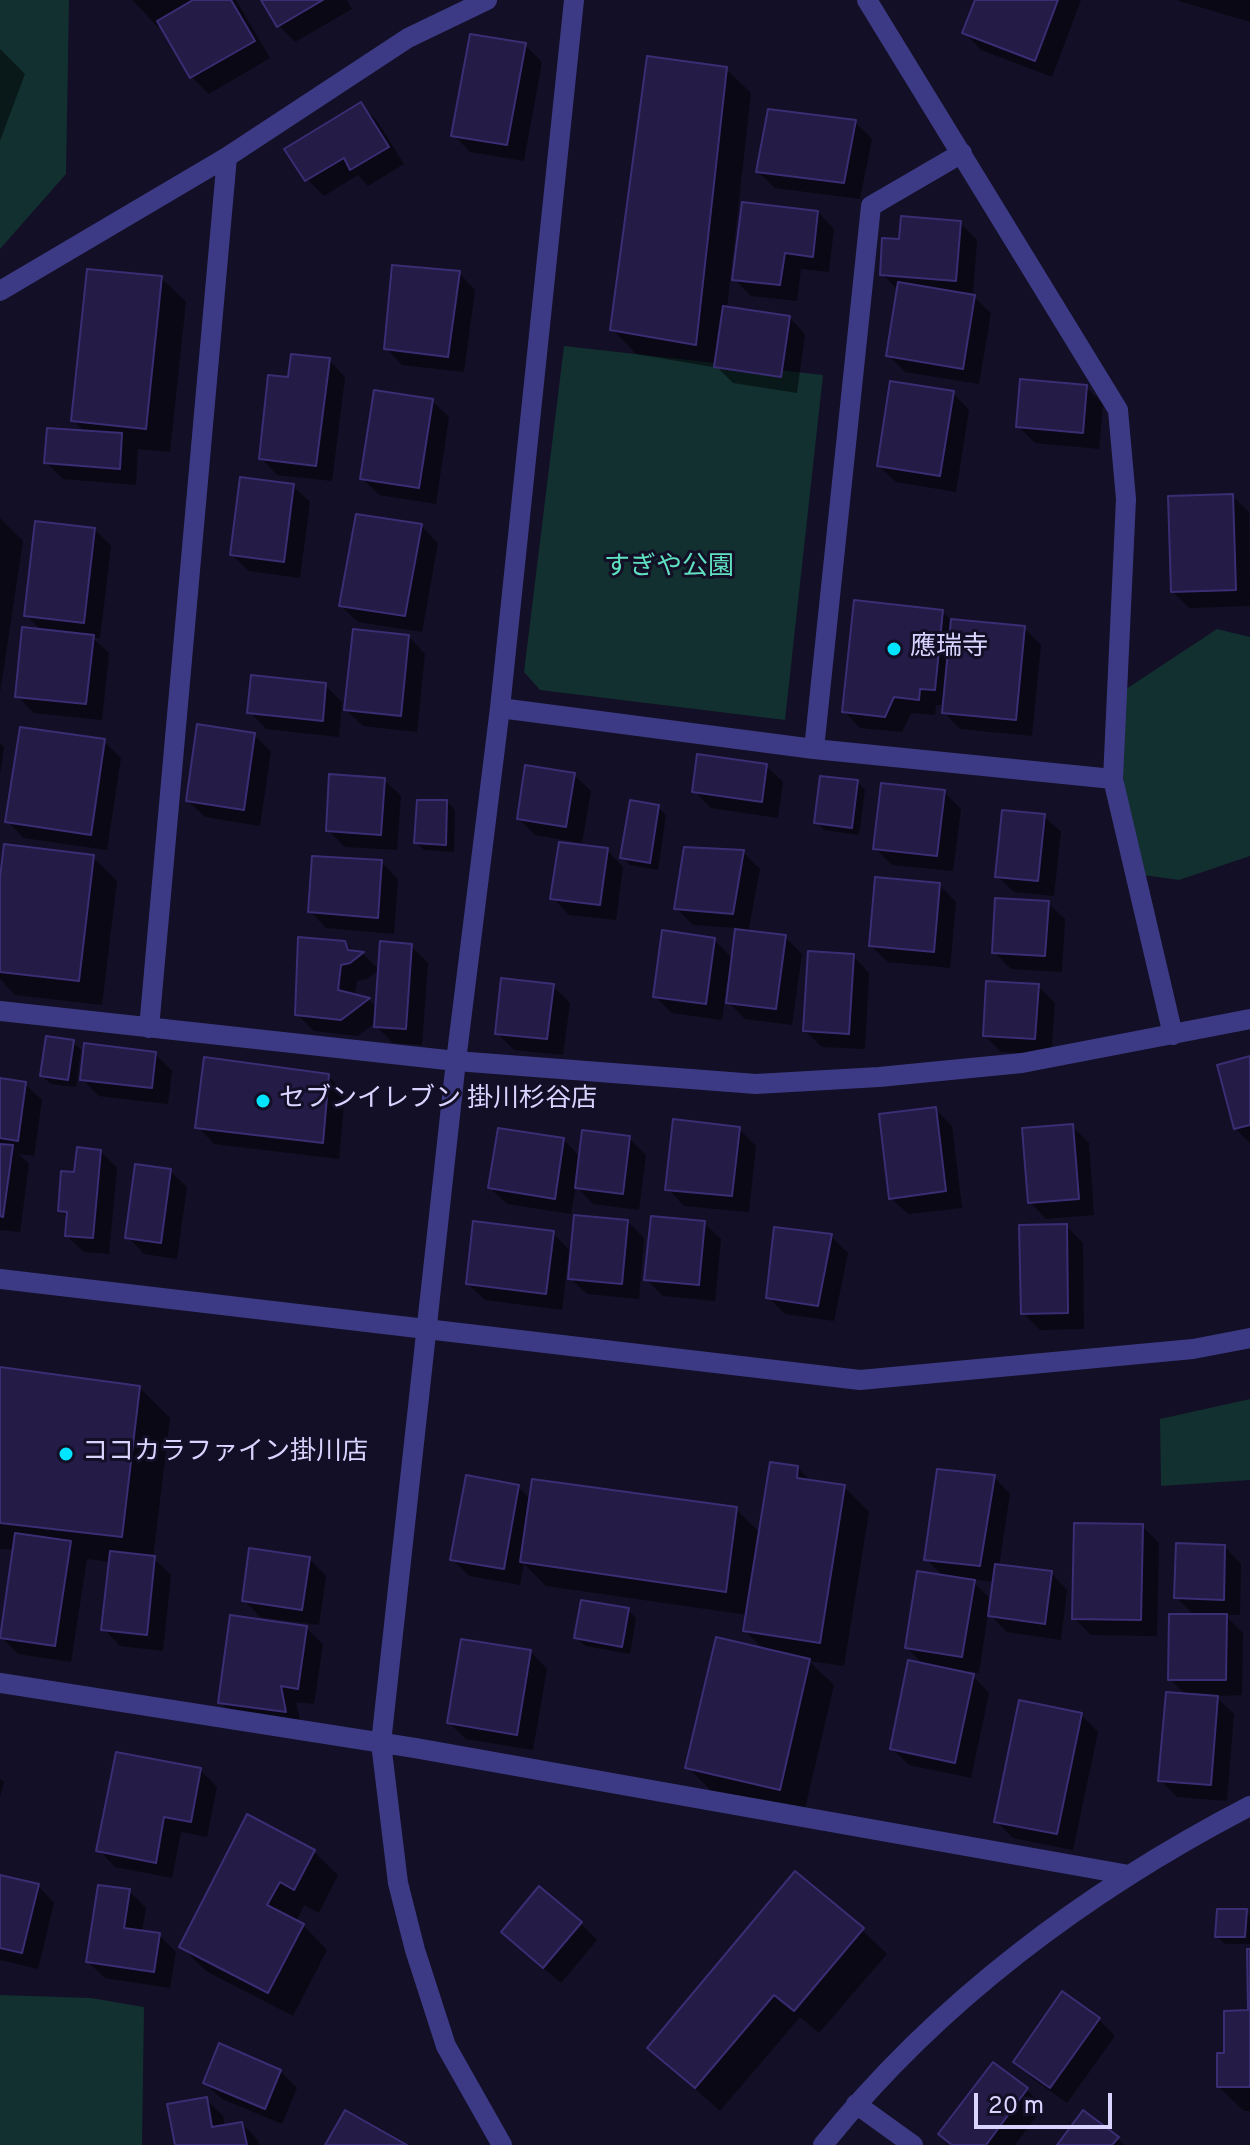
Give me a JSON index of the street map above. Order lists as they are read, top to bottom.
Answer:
{
  "parks": ["すぎや公園"],
  "places": ["應瑞寺", "セブンイレブン 掛川杉谷店", "ココカラファイン掛川店"],
  "scale_bar": "20 m"
}
